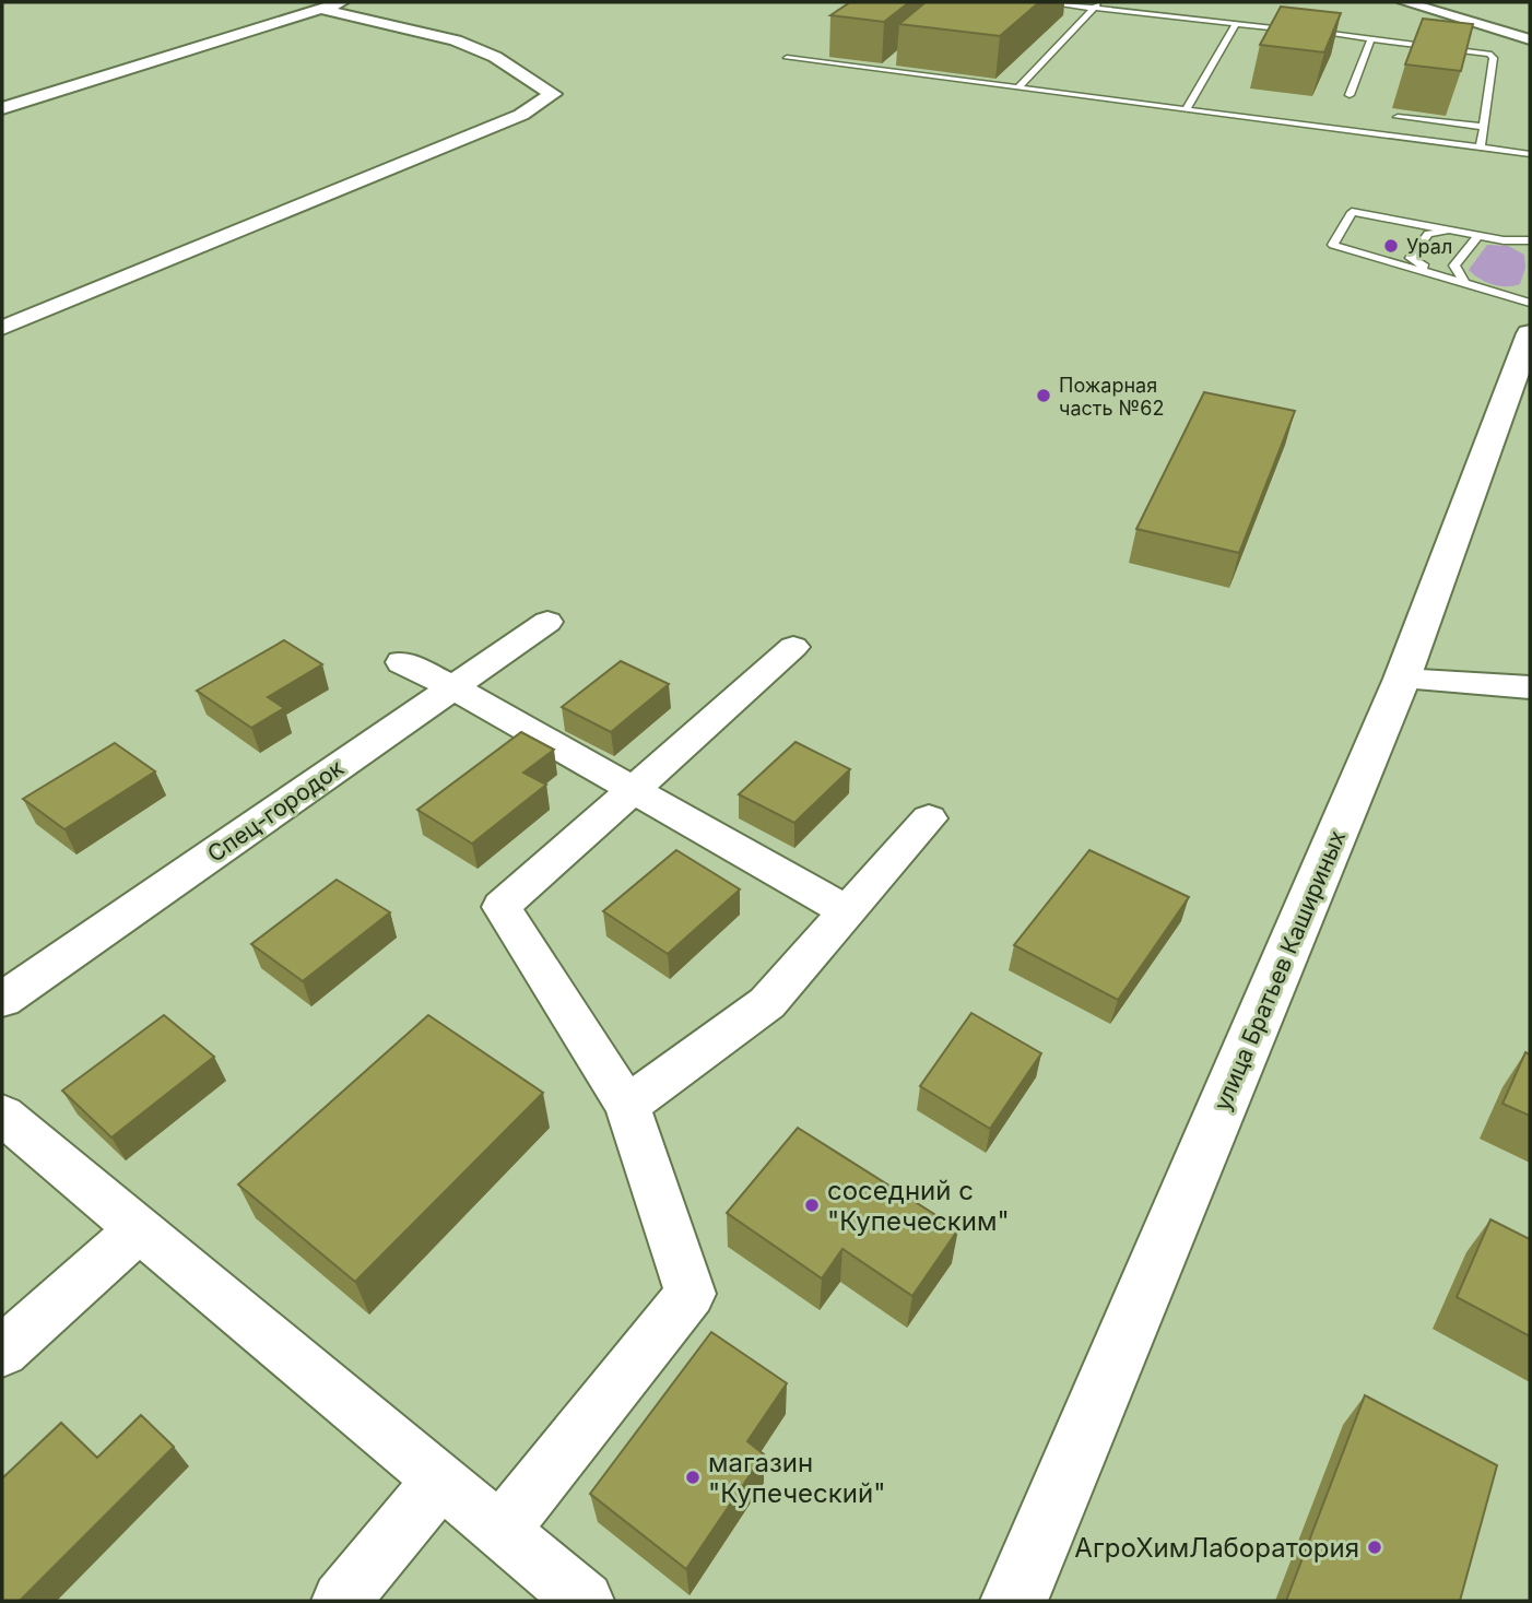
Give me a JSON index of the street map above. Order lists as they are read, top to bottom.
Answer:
{
  "streets": {
    "main road": ["улица Братьев Кашириных"],
    "street": ["Спец-городок"]
  },
  "places": [
    "Урал",
    "Пожарная часть №62",
    "соседний с \"Купеческим\"",
    "магазин \"Купеческий\"",
    "АгроХимЛаборатория"
  ]
}
